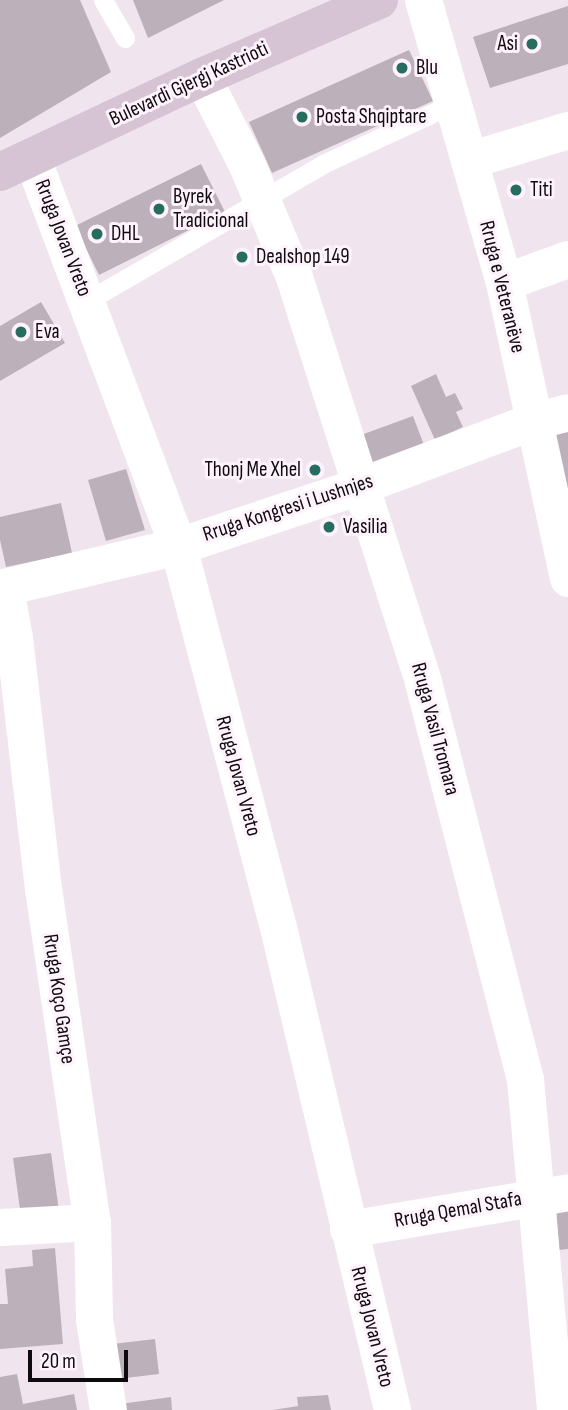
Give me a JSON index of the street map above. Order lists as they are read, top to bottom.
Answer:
{
  "streets": {
    "main road": ["Bulevardi Gjergj Kastrioti"],
    "street": [
      "Rruga Jovan Vreto",
      "Rruga e Veteranëve",
      "Rruga Kongresi i Lushnjes",
      "Rruga Vasil Tromara",
      "Rruga Koço Gamçe",
      "Rruga Qemal Stafa"
    ]
  },
  "crossings": [
    ["Bulevardi Gjergj Kastrioti", "Rruga Jovan Vreto"],
    ["Bulevardi Gjergj Kastrioti", "Rruga Vasil Tromara"],
    ["Rruga Jovan Vreto", "Rruga Kongresi i Lushnjes"],
    ["Rruga Jovan Vreto", "Rruga Qemal Stafa"],
    ["Rruga e Veteranëve", "Rruga Kongresi i Lushnjes"],
    ["Rruga Kongresi i Lushnjes", "Rruga Vasil Tromara"],
    ["Rruga Kongresi i Lushnjes", "Rruga Koço Gamçe"],
    ["Rruga Vasil Tromara", "Rruga Qemal Stafa"]
  ],
  "places": [
    "Asi",
    "Blu",
    "Posta Shqiptare",
    "Titi",
    "Byrek Tradicional",
    "DHL",
    "Dealshop 149",
    "Eva",
    "Thonj Me Xhel",
    "Vasilia"
  ],
  "scale_bar": "20 m"
}
